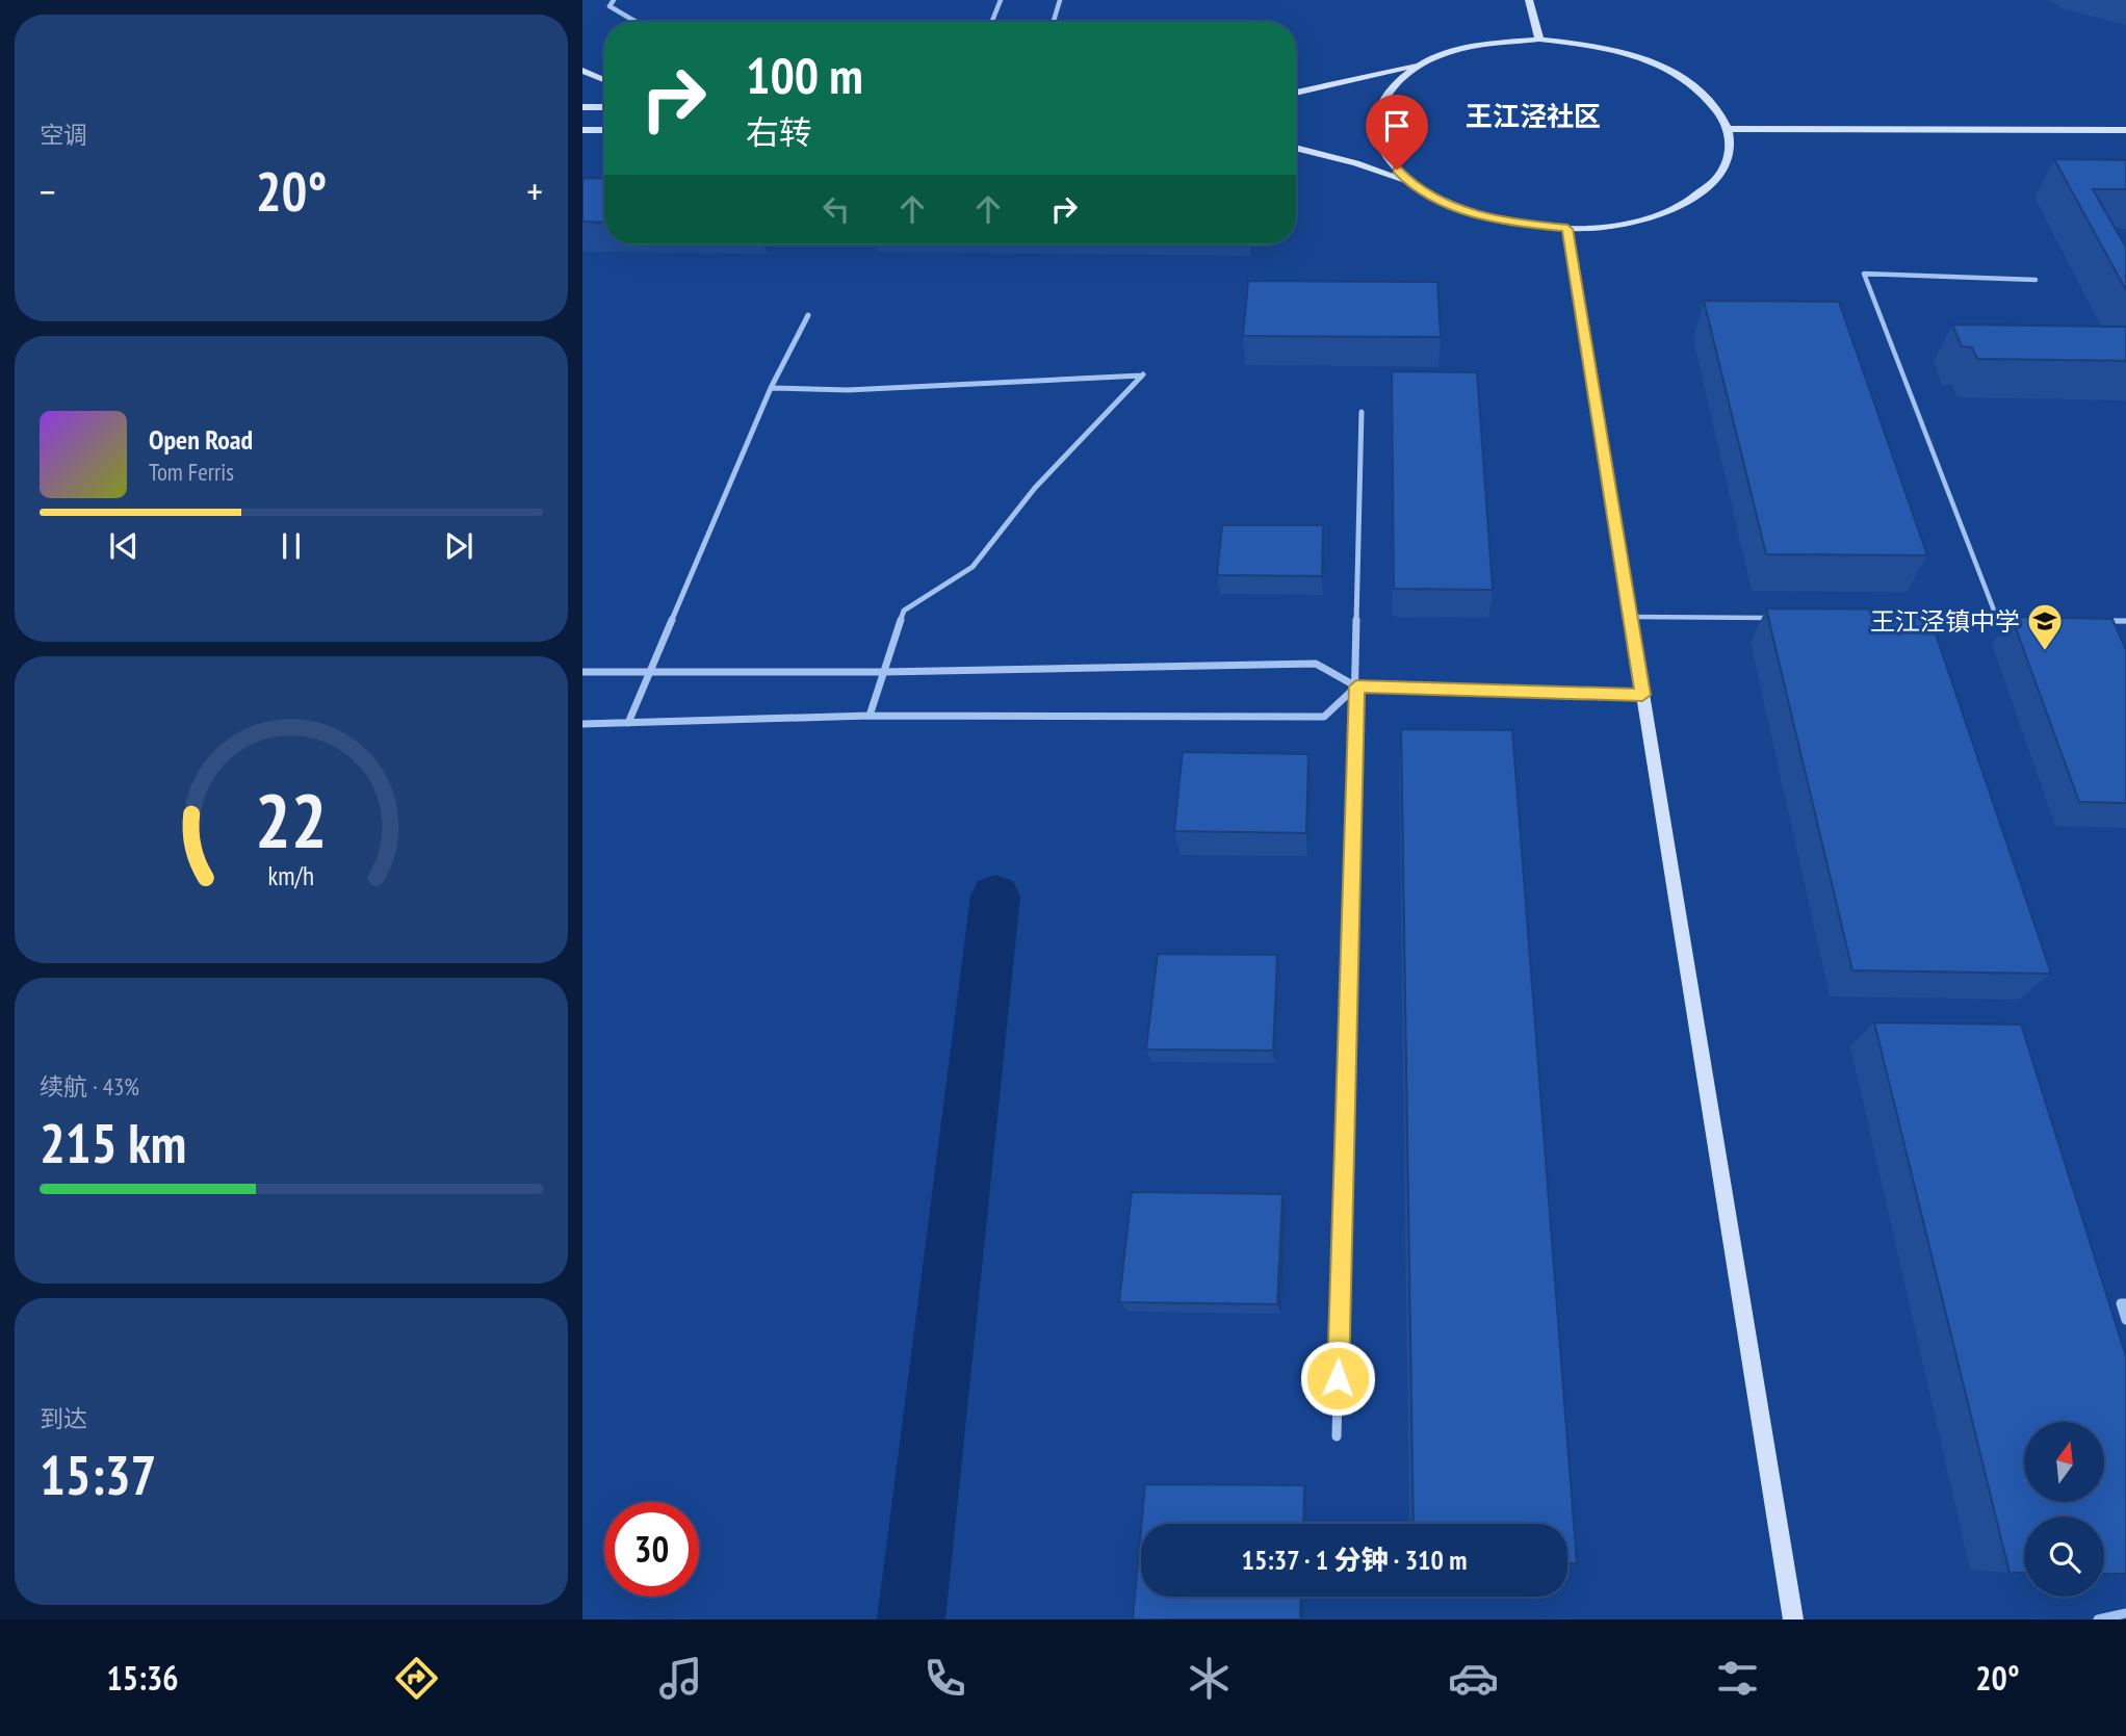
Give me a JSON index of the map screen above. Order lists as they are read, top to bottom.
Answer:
{
  "districts": ["王江泾社区"],
  "places": {
    "school or university": ["王江泾镇中学"]
  },
  "north": "top",
  "page": {
    "tile": [
      "空调",
      ["续航 · 43%", "215 km"],
      ["到达", "15:37"]
    ],
    "turn": ["100 m", "右转"],
    "heat": ["−", "20°", "+"],
    "song": ["Open Road", "Tom Ferris"],
    "limit": "30",
    "trip": "15:37 · 1 分钟 · 310 m",
    "tabs": ["15:36", "20°"],
    "gauge": ["22", "km/h"]
  }
}
